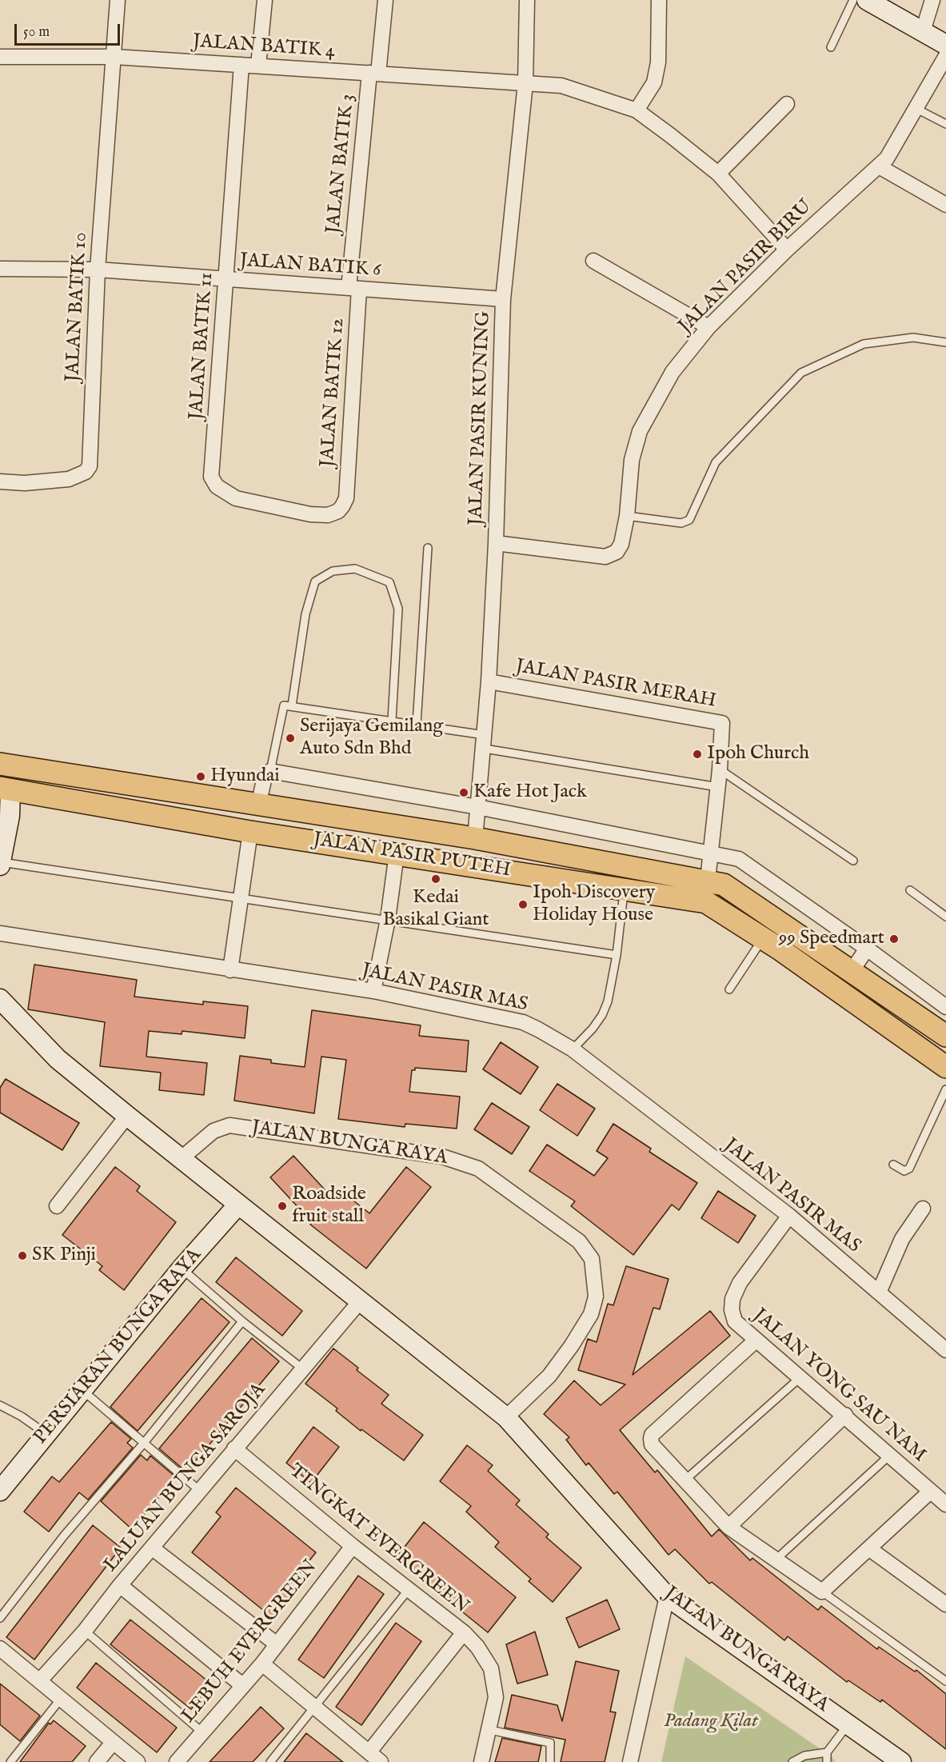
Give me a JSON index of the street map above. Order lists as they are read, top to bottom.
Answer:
{
  "streets": {
    "main road": ["JALAN PASIR PUTEH", "JALAN BUNGA RAYA", "PERSIARAN BUNGA RAYA"],
    "street": [
      "JALAN BATIK 4",
      "JALAN BATIK 3",
      "JALAN BATIK 6",
      "JALAN PASIR BIRU",
      "JALAN BATIK 10",
      "JALAN BATIK 11",
      "JALAN BATIK 12",
      "JALAN PASIR KUNING",
      "JALAN PASIR MERAH",
      "JALAN PASIR MAS",
      "JALAN YONG SAU NAM",
      "LALUAN BUNGA SAROJA",
      "TINGKAT EVERGREEN",
      "LEBUH EVERGREEN"
    ]
  },
  "crossings": [
    ["JALAN BATIK 4", "JALAN BATIK 3"],
    ["JALAN BATIK 4", "JALAN PASIR BIRU"],
    ["JALAN BATIK 4", "JALAN BATIK 10"],
    ["JALAN BATIK 4", "JALAN BATIK 11"],
    ["JALAN BATIK 4", "JALAN PASIR KUNING"],
    ["JALAN BATIK 3", "JALAN BATIK 6"],
    ["JALAN BATIK 3", "JALAN BATIK 12"],
    ["JALAN BATIK 6", "JALAN BATIK 10"],
    ["JALAN BATIK 6", "JALAN BATIK 11"],
    ["JALAN BATIK 6", "JALAN BATIK 12"],
    ["JALAN BATIK 6", "JALAN PASIR KUNING"],
    ["JALAN PASIR BIRU", "JALAN PASIR KUNING"],
    ["JALAN BATIK 11", "JALAN BATIK 12"],
    ["JALAN PASIR KUNING", "JALAN PASIR MERAH"],
    ["JALAN PASIR KUNING", "JALAN PASIR PUTEH"],
    ["JALAN PASIR MERAH", "JALAN PASIR PUTEH"],
    ["JALAN PASIR MAS", "JALAN YONG SAU NAM"],
    ["JALAN BUNGA RAYA", "PERSIARAN BUNGA RAYA"],
    ["JALAN BUNGA RAYA", "LALUAN BUNGA SAROJA"],
    ["LALUAN BUNGA SAROJA", "TINGKAT EVERGREEN"],
    ["TINGKAT EVERGREEN", "LEBUH EVERGREEN"]
  ],
  "parks": ["Padang Kilat"],
  "places": [
    "Serijaya Gemilang Auto Sdn Bhd",
    "Ipoh Church",
    "Hyundai",
    "Kafe Hot Jack",
    "Kedai Basikal Giant",
    "Ipoh Discovery Holiday House",
    "99 Speedmart",
    "Roadside fruit stall",
    "SK Pinji"
  ],
  "scale_bar": "50 m"
}
